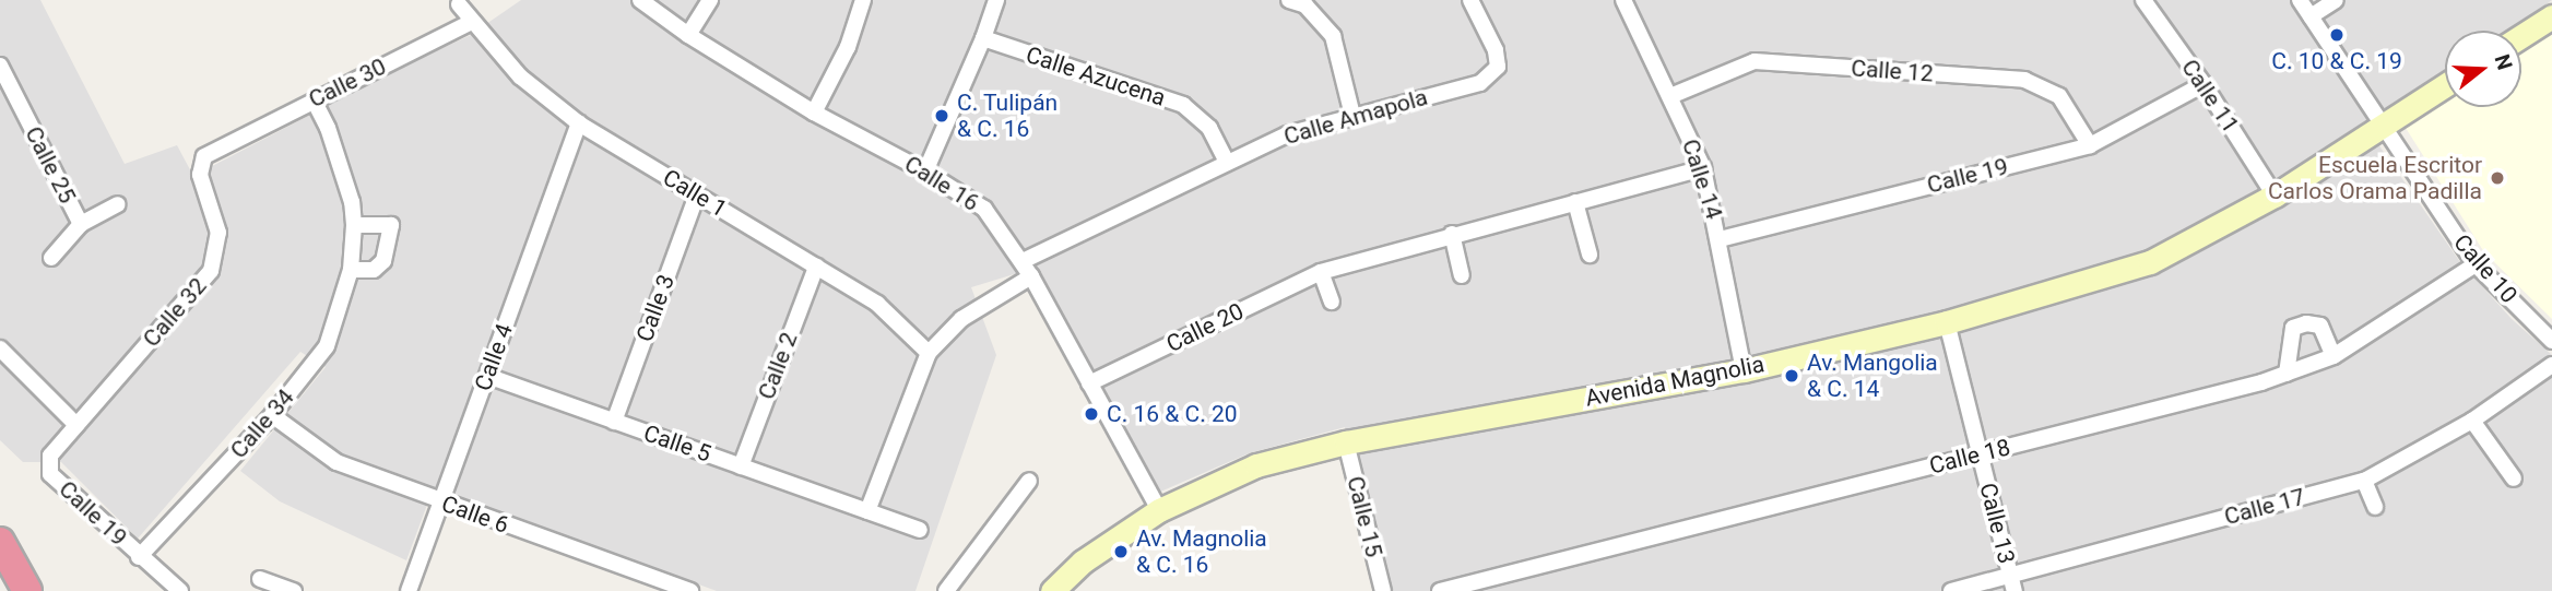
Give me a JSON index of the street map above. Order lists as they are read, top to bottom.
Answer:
{
  "streets": {
    "street": [
      "Calle 12",
      "Calle Azucena",
      "Calle 30",
      "Calle 11",
      "Calle Amapola",
      "Calle 25",
      "Calle 19",
      "Calle 14",
      "Calle 16",
      "Calle 1",
      "Calle 10",
      "Calle 3",
      "Calle 32",
      "Calle 20",
      "Calle 4",
      "Calle 2",
      "Avenida Magnolia",
      "Calle 34",
      "Calle 5",
      "Calle 18",
      "Calle 17",
      "Calle 6",
      "Calle 15",
      "Calle 13"
    ]
  },
  "crossings": [
    ["Calle 12", "Calle 19"],
    ["Calle 12", "Calle 14"],
    ["Calle Azucena", "Calle Amapola"],
    ["Calle 30", "Calle 1"],
    ["Calle 30", "Calle 32"],
    ["Calle 30", "Calle 34"],
    ["Calle 11", "Calle 19"],
    ["Calle 11", "Avenida Magnolia"],
    ["Calle Amapola", "Calle 16"],
    ["Calle 19", "Calle 14"],
    ["Calle 19", "Calle 32"],
    ["Calle 19", "Calle 34"],
    ["Calle 14", "Calle 20"],
    ["Calle 14", "Avenida Magnolia"],
    ["Calle 16", "Calle 20"],
    ["Calle 16", "Avenida Magnolia"],
    ["Calle 1", "Calle 3"],
    ["Calle 1", "Calle 4"],
    ["Calle 1", "Calle 2"],
    ["Calle 10", "Avenida Magnolia"],
    ["Calle 10", "Calle 18"],
    ["Calle 3", "Calle 5"],
    ["Calle 4", "Calle 5"],
    ["Calle 4", "Calle 6"],
    ["Calle 2", "Calle 5"],
    ["Avenida Magnolia", "Calle 15"],
    ["Avenida Magnolia", "Calle 13"],
    ["Calle 34", "Calle 6"],
    ["Calle 18", "Calle 13"],
    ["Calle 17", "Calle 13"]
  ],
  "places": [
    "C. 10 & C. 19",
    "C. Tulipán & C. 16",
    "Escuela Escritor Carlos Orama Padilla",
    "Av. Mangolia & C. 14",
    "C. 16 & C. 20",
    "Av. Magnolia & C. 16"
  ],
  "north": "right"
}
